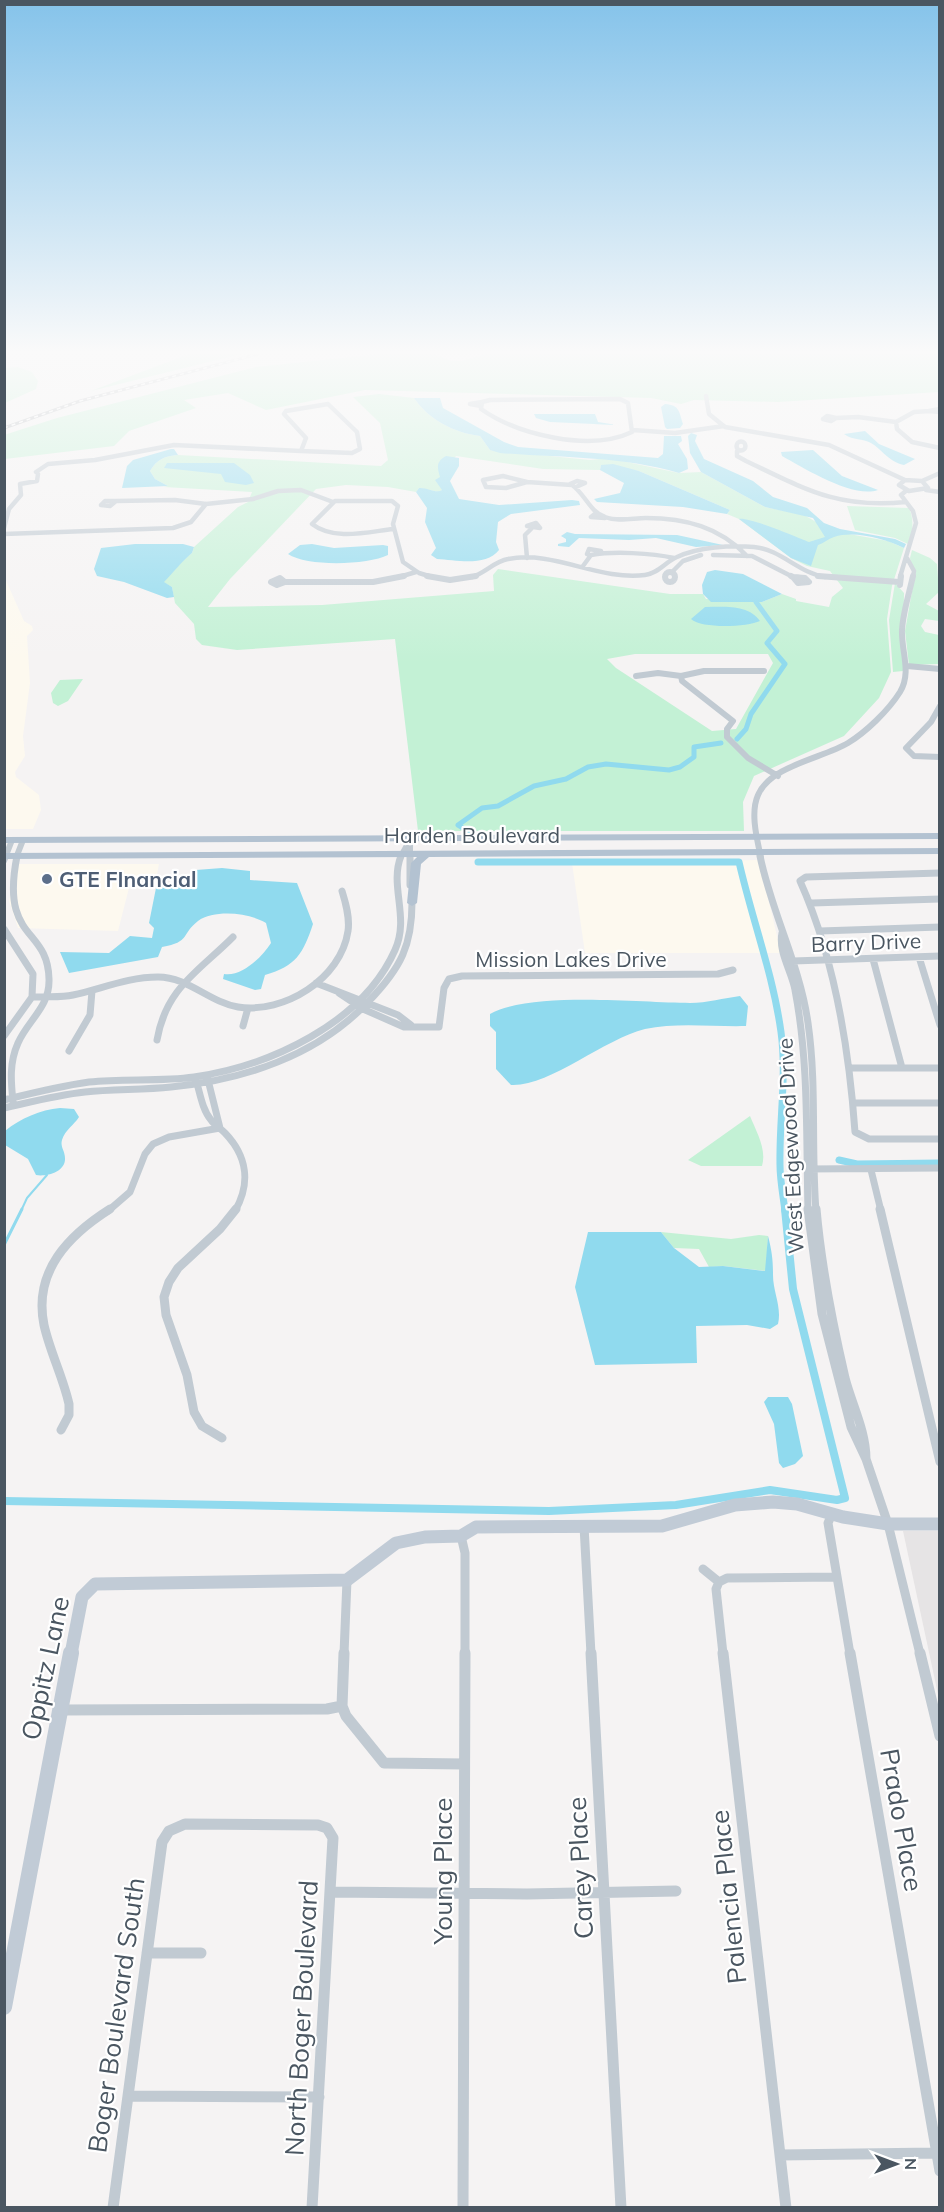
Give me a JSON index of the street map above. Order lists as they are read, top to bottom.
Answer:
{
  "streets": {
    "main road": ["Harden Boulevard"],
    "street": [
      "Barry Drive",
      "Mission Lakes Drive",
      "West Edgewood Drive",
      "Oppitz Lane",
      "Prado Place",
      "Carey Place",
      "Young Place",
      "Palencia Place",
      "Boger Boulevard South",
      "North Boger Boulevard"
    ]
  },
  "crossings": [
    ["Harden Boulevard", "West Edgewood Drive"],
    ["Barry Drive", "West Edgewood Drive"],
    ["Boger Boulevard South", "North Boger Boulevard"]
  ],
  "places": ["GTE FInancial"],
  "north": "right"
}
